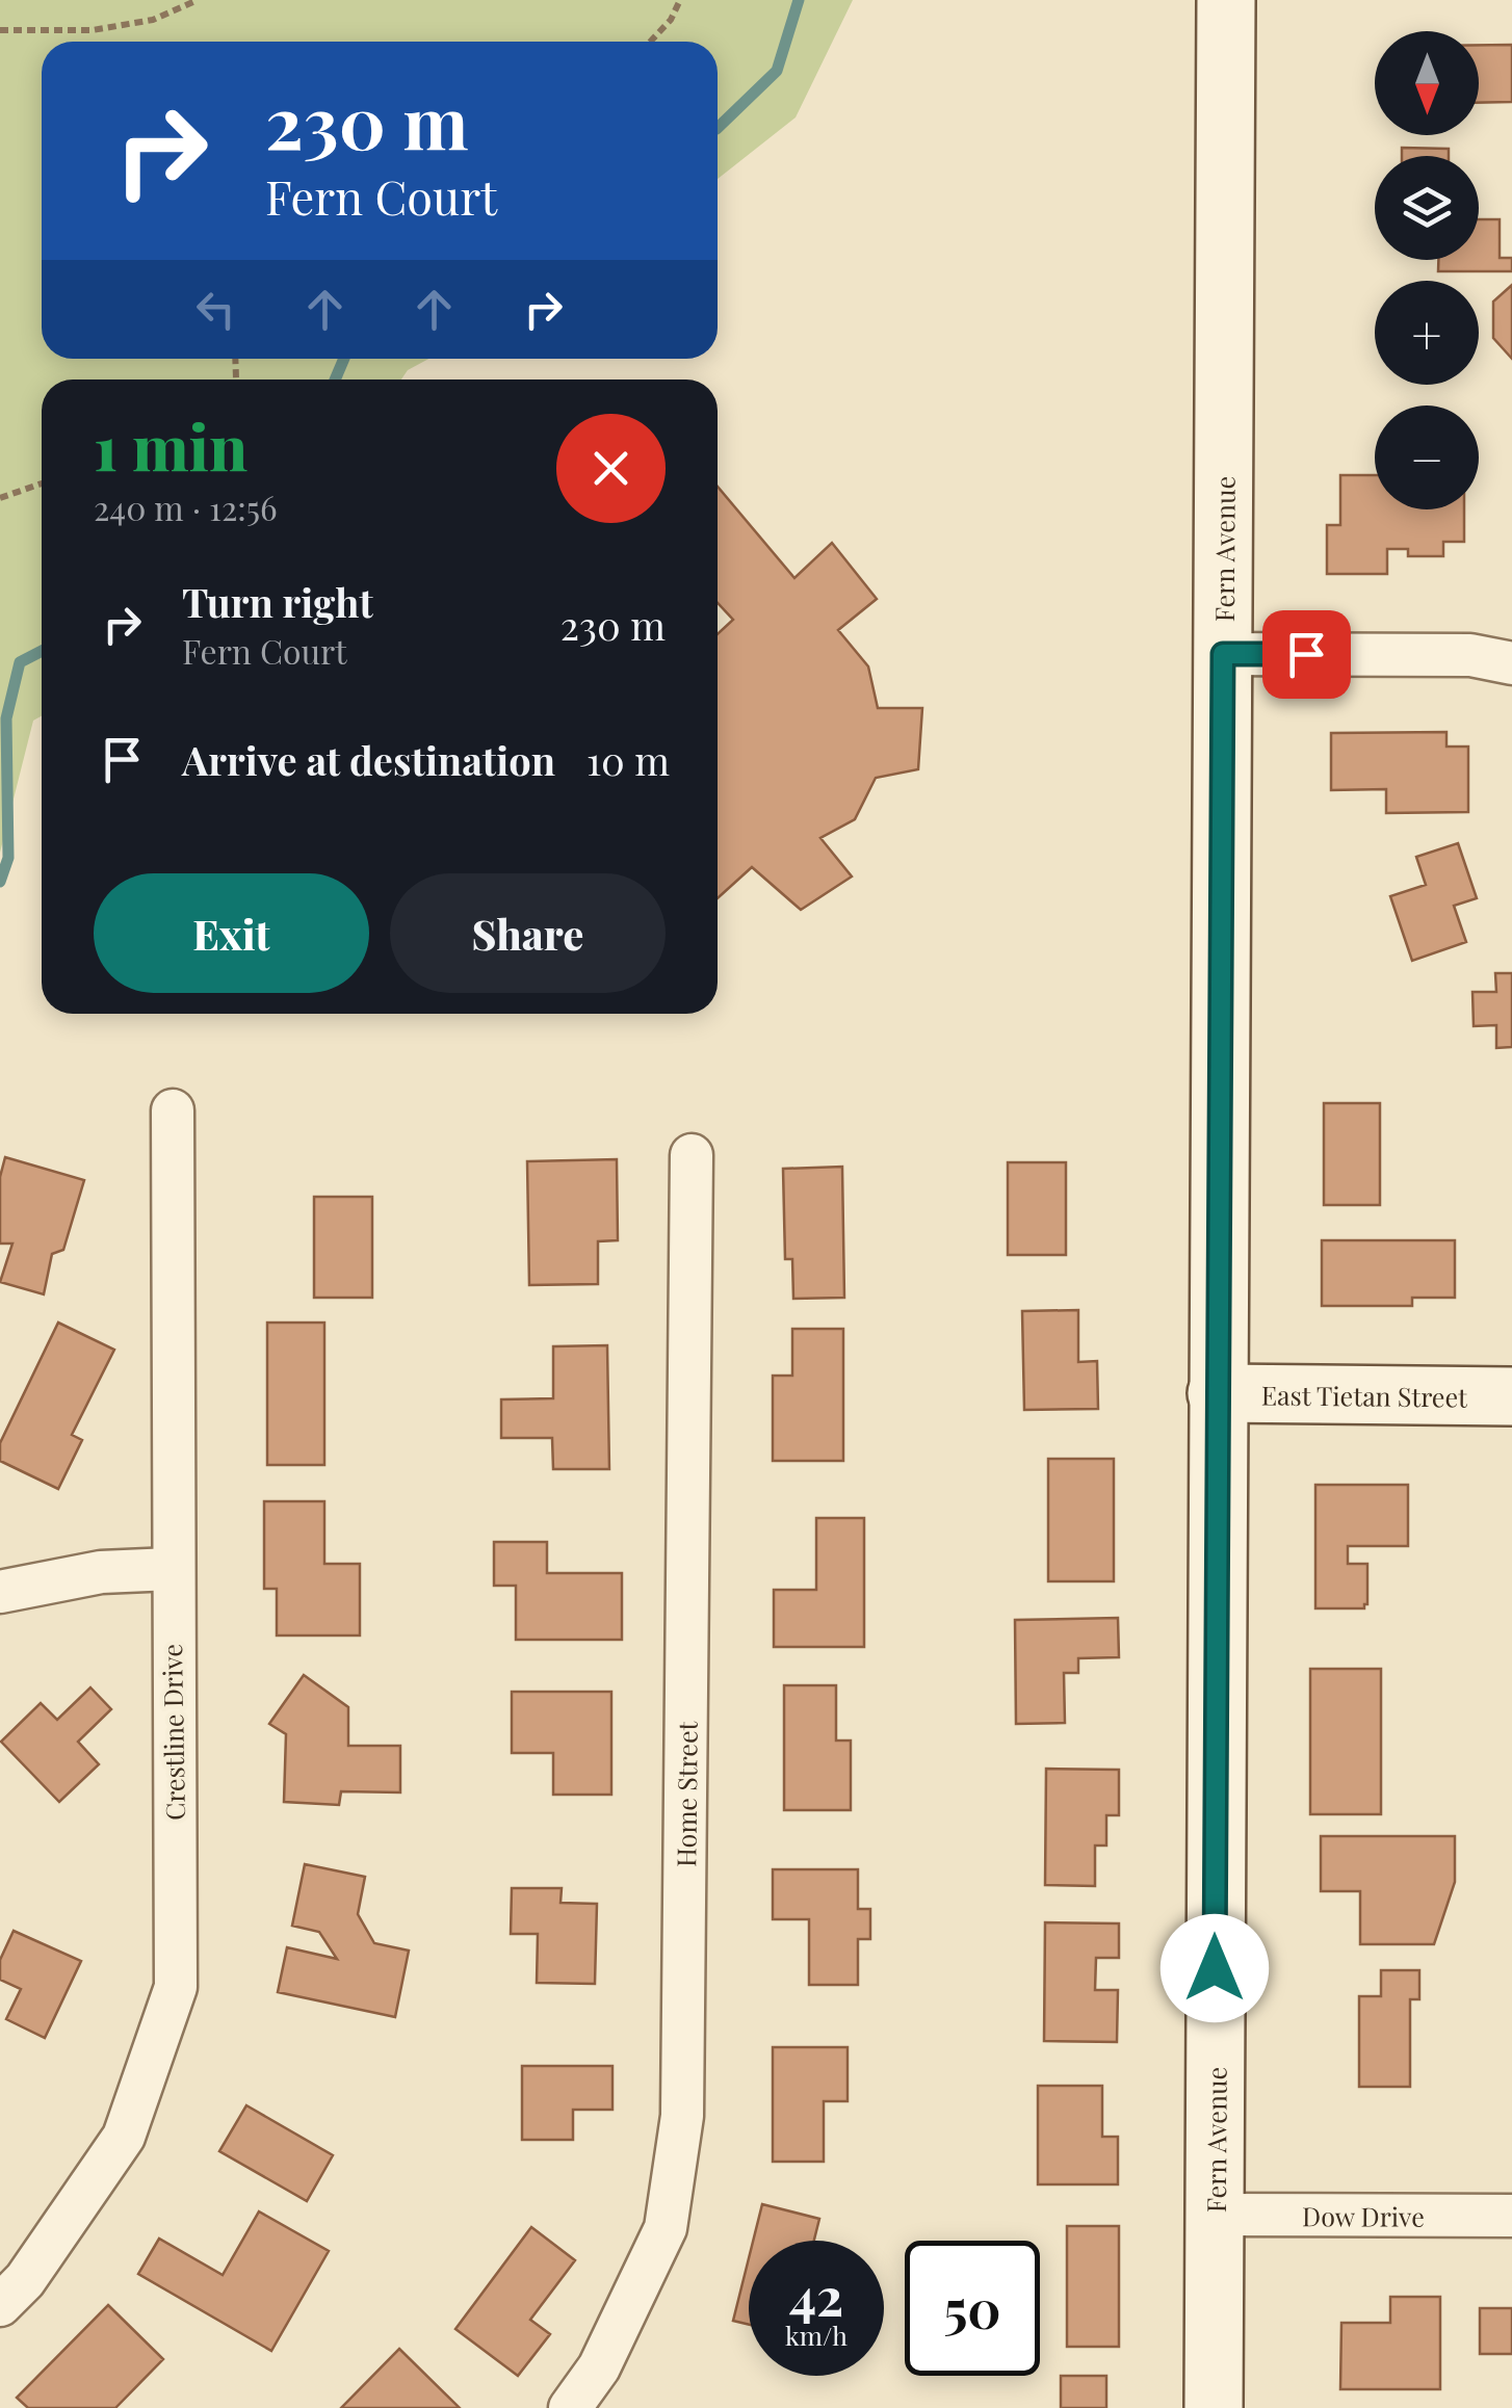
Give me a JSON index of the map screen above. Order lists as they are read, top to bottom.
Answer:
{
  "streets": {
    "main road": ["Fern Avenue", "East Tietan Street"],
    "street": ["Crestline Drive", "Home Street", "Dow Drive"]
  },
  "crossings": [
    ["Fern Avenue", "East Tietan Street"],
    ["Fern Avenue", "Dow Drive"]
  ],
  "north": "bottom",
  "page": {
    "map_buttons": ["+", "−"],
    "turn": ["230 m", "Fern Court"],
    "heading": ["1 min", "240 m · 12:56"],
    "list": [
      {
        "name": "Turn right",
        "note": "Fern Court",
        "value": "230 m"
      },
      {
        "name": "Arrive at destination",
        "value": "10 m"
      }
    ],
    "buttons": ["Exit", "Share"],
    "speed": "42 km/h",
    "limit": "50"
  }
}
